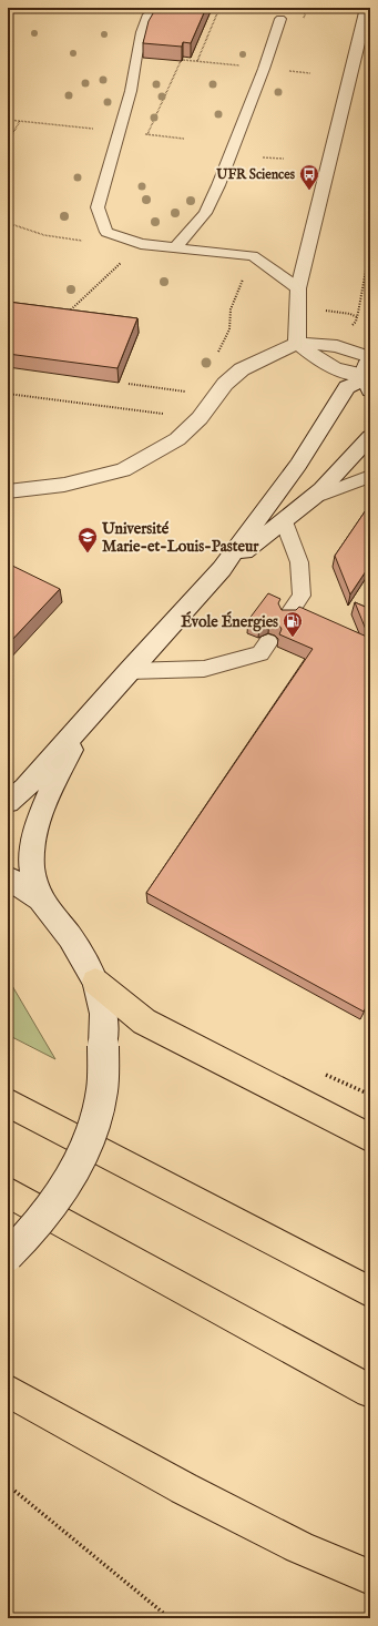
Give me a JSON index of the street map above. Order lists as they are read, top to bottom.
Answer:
{
  "places": {
    "bus stop": ["UFR Sciences"],
    "school or university": ["Université Marie-et-Louis-Pasteur"],
    "fuel station": ["Évole Énergies"]
  }
}
